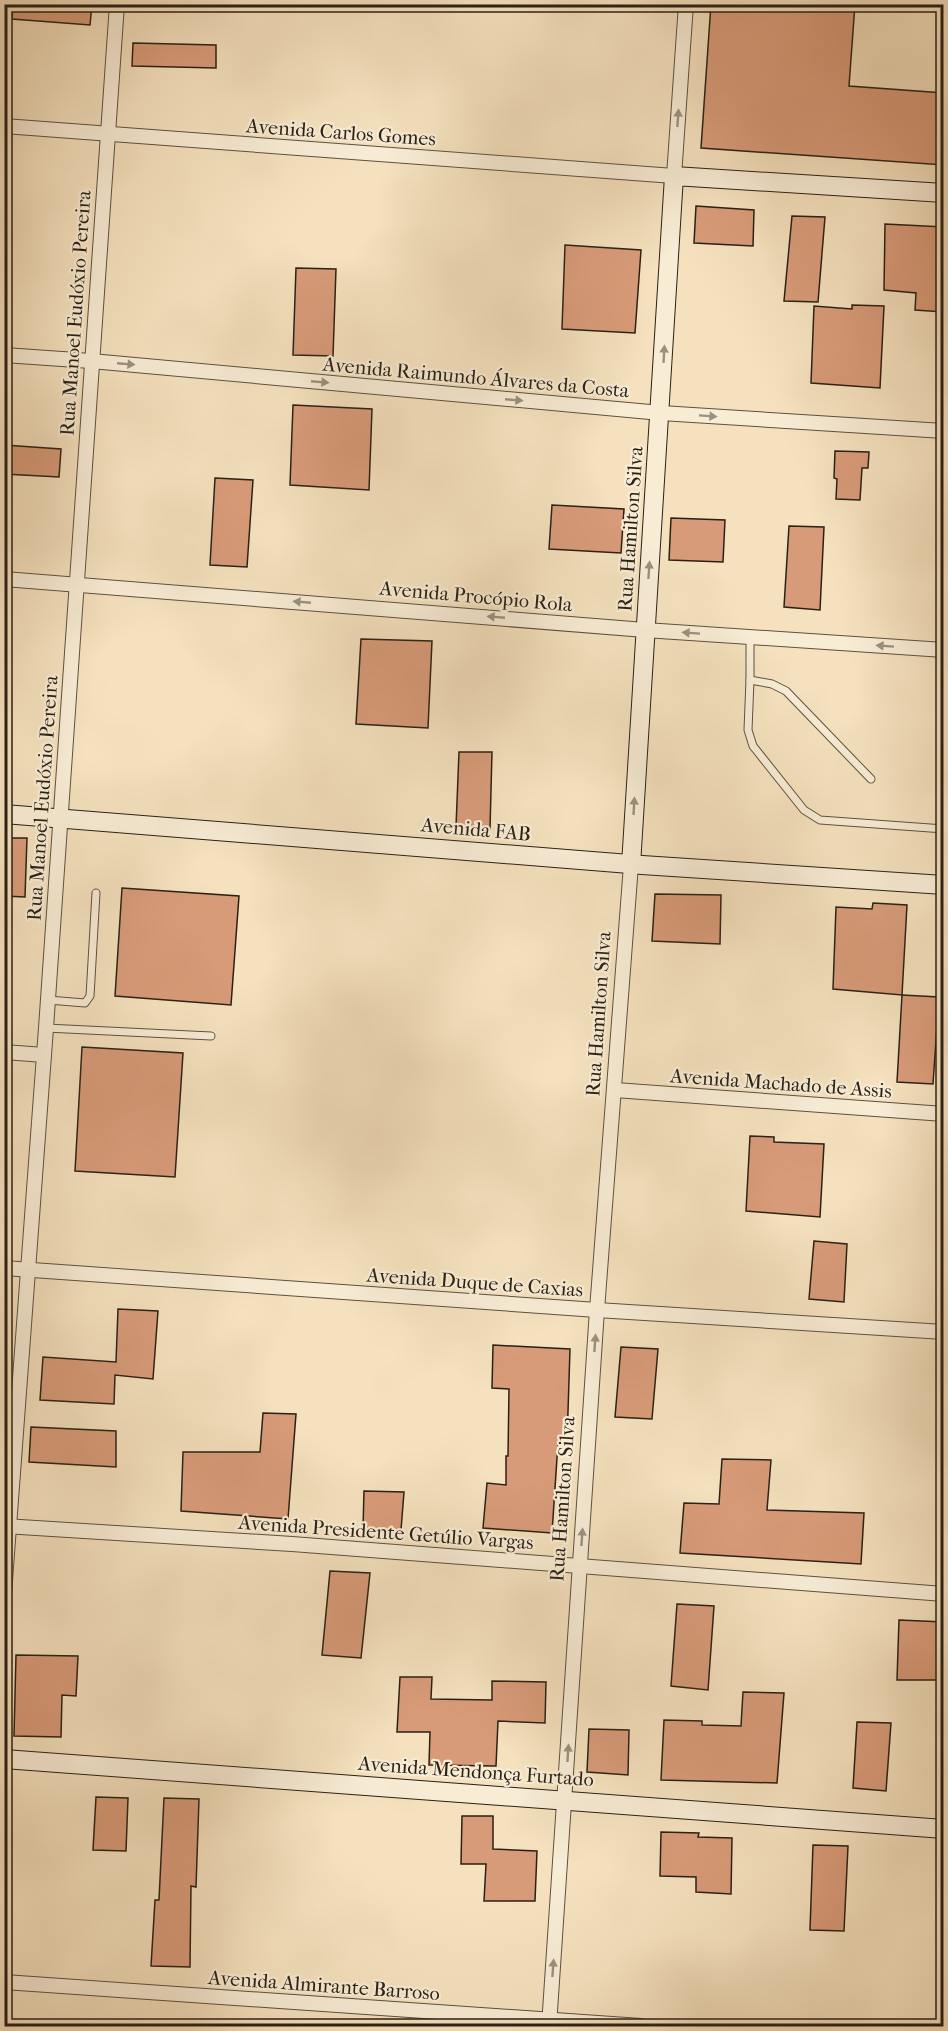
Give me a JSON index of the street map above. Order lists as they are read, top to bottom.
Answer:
{
  "streets": {
    "street": [
      "Avenida Carlos Gomes",
      "Rua Manoel Eudóxio Pereira",
      "Avenida Raimundo Álvares da Costa",
      "Rua Hamilton Silva",
      "Avenida Procópio Rola",
      "Avenida FAB",
      "Avenida Machado de Assis",
      "Avenida Duque de Caxias",
      "Avenida Presidente Getúlio Vargas",
      "Avenida Mendonça Furtado",
      "Avenida Almirante Barroso"
    ]
  },
  "crossings": [
    ["Avenida Carlos Gomes", "Rua Manoel Eudóxio Pereira"],
    ["Avenida Carlos Gomes", "Rua Hamilton Silva"],
    ["Rua Manoel Eudóxio Pereira", "Avenida Raimundo Álvares da Costa"],
    ["Rua Manoel Eudóxio Pereira", "Avenida Procópio Rola"],
    ["Rua Manoel Eudóxio Pereira", "Avenida FAB"],
    ["Rua Manoel Eudóxio Pereira", "Avenida Duque de Caxias"],
    ["Rua Manoel Eudóxio Pereira", "Avenida Presidente Getúlio Vargas"],
    ["Avenida Raimundo Álvares da Costa", "Rua Hamilton Silva"],
    ["Rua Hamilton Silva", "Avenida Procópio Rola"],
    ["Rua Hamilton Silva", "Avenida FAB"],
    ["Rua Hamilton Silva", "Avenida Machado de Assis"],
    ["Rua Hamilton Silva", "Avenida Duque de Caxias"],
    ["Rua Hamilton Silva", "Avenida Presidente Getúlio Vargas"],
    ["Rua Hamilton Silva", "Avenida Mendonça Furtado"],
    ["Rua Hamilton Silva", "Avenida Almirante Barroso"]
  ],
  "one_way": ["Avenida Raimundo Álvares da Costa", "Rua Hamilton Silva", "Avenida Procópio Rola"]
}
